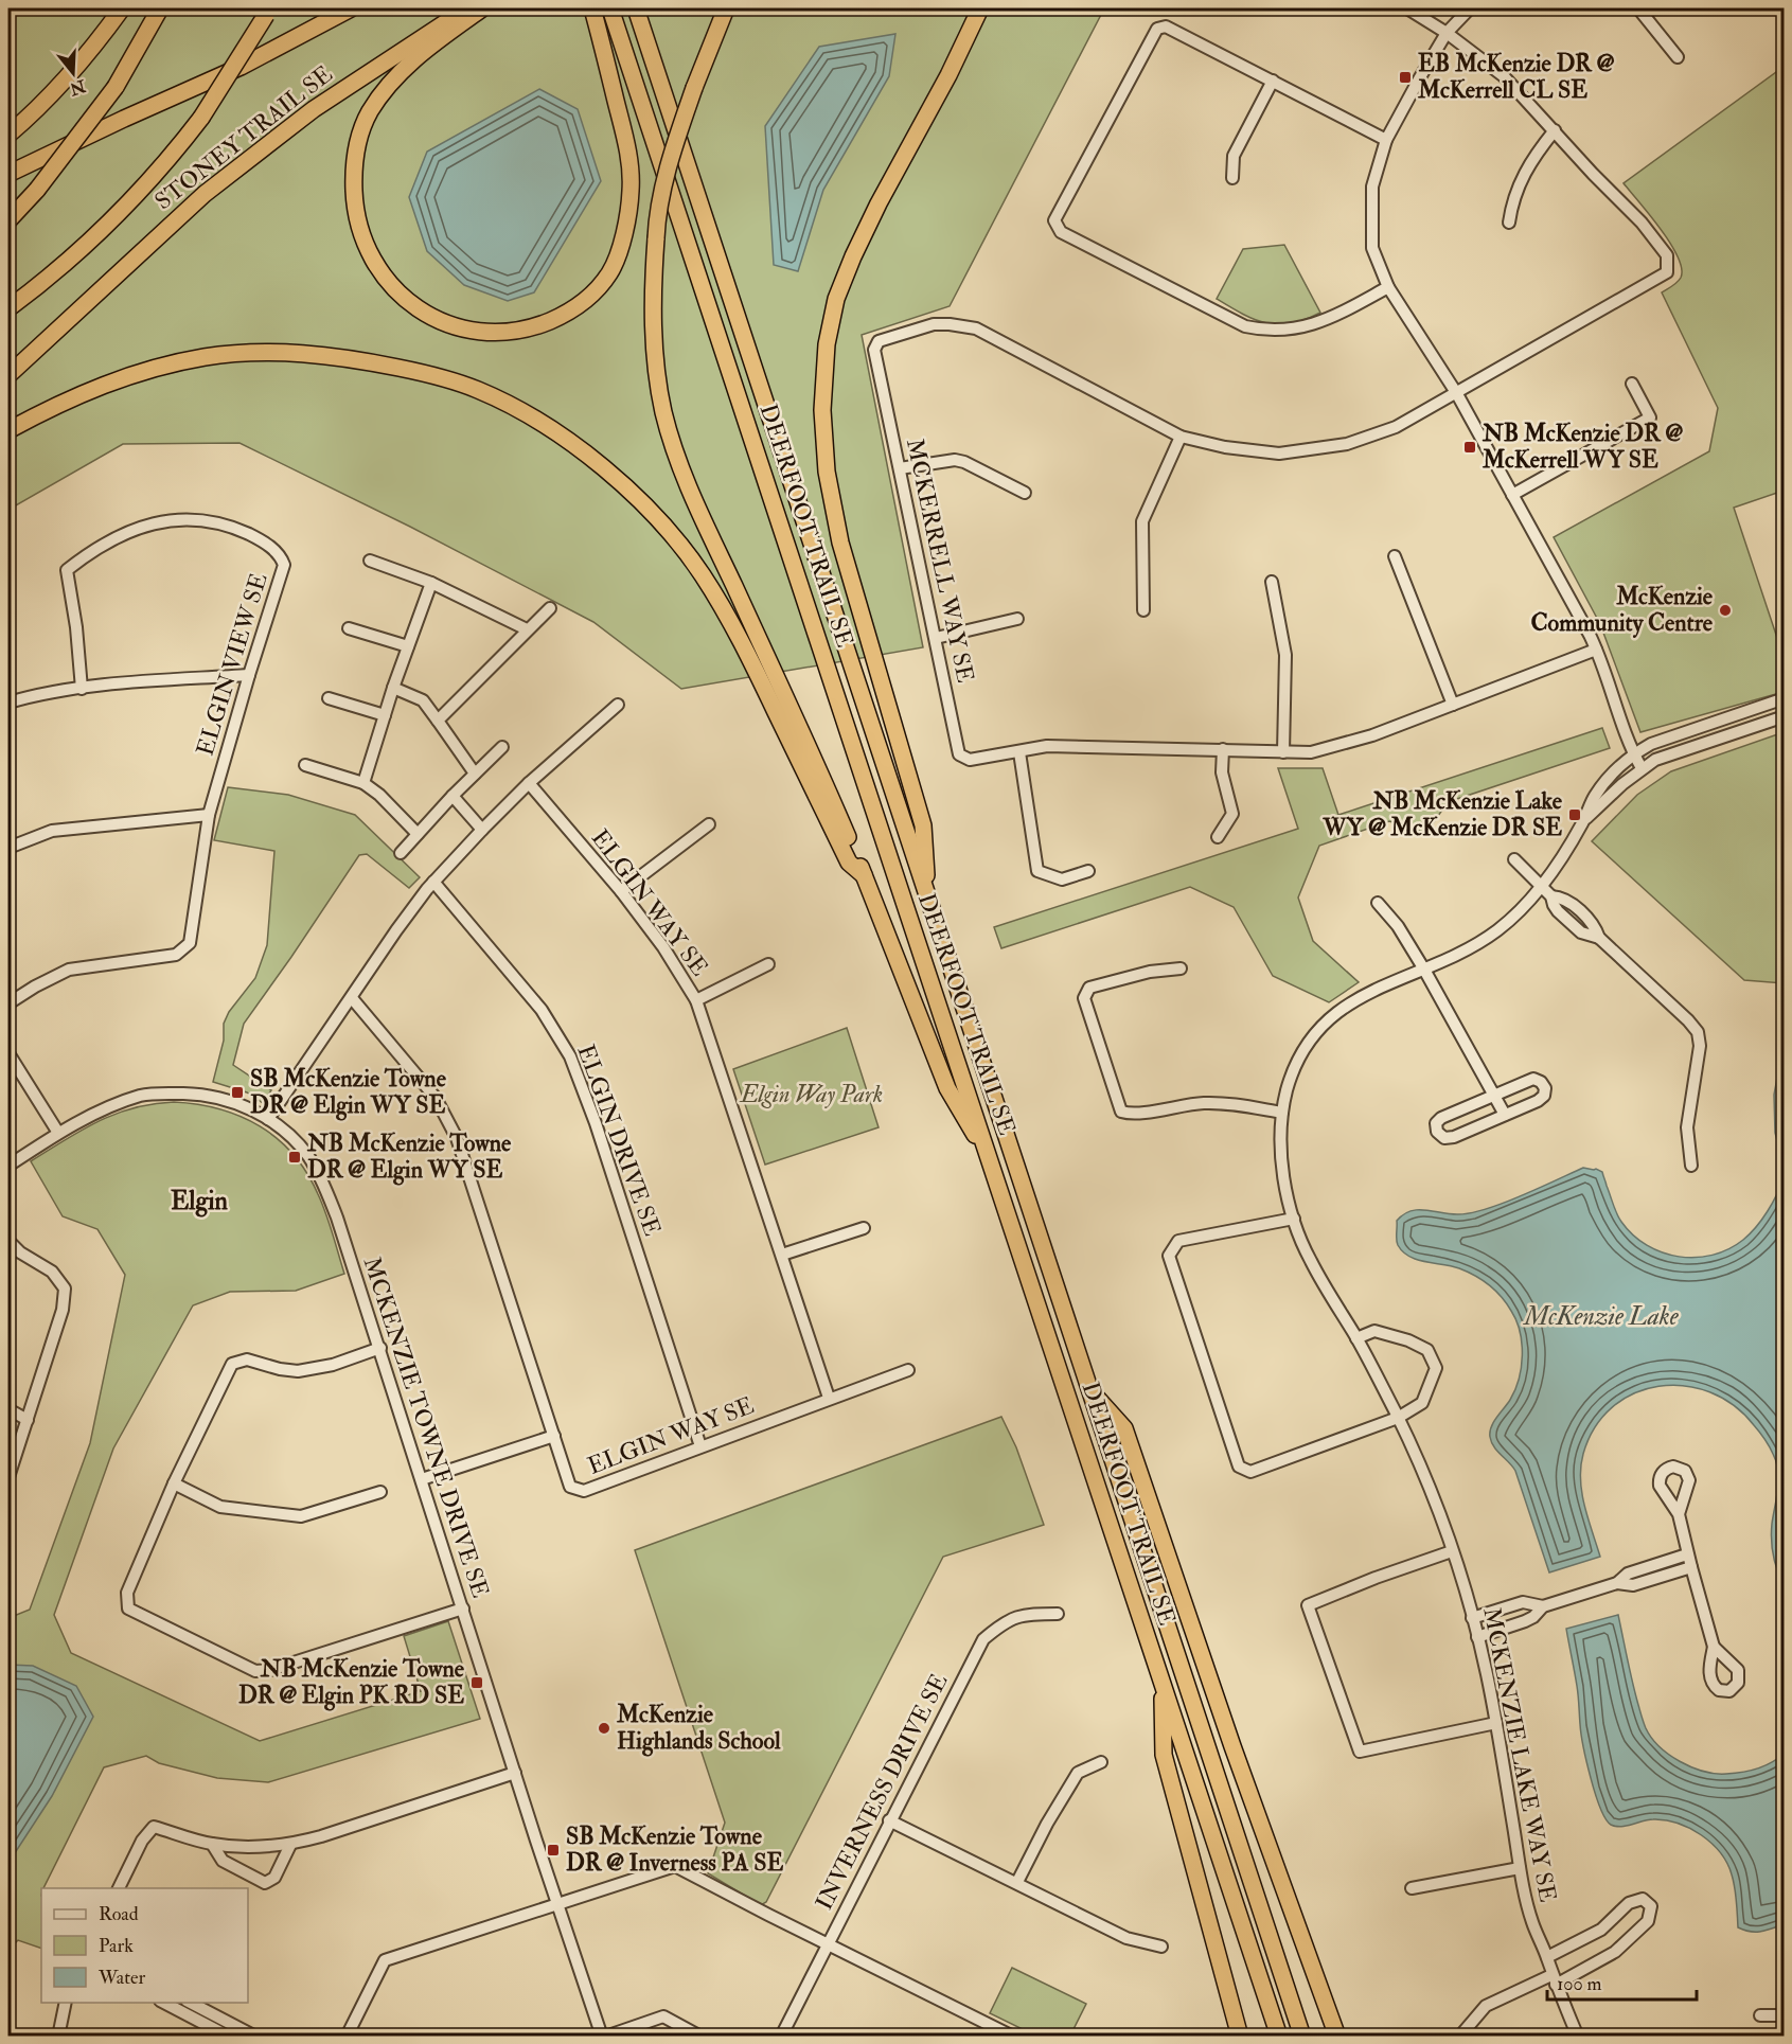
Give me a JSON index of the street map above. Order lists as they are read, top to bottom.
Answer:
{
  "streets": {
    "highway": ["STONEY TRAIL SE", "DEERFOOT TRAIL SE"],
    "street": [
      "MCKERRELL WAY SE",
      "ELGIN VIEW SE",
      "ELGIN WAY SE",
      "ELGIN DRIVE SE",
      "MCKENZIE TOWNE DRIVE SE",
      "MCKENZIE LAKE WAY SE",
      "INVERNESS DRIVE SE"
    ]
  },
  "crossings": [
    ["ELGIN WAY SE", "ELGIN DRIVE SE"]
  ],
  "districts": ["Elgin"],
  "water": ["McKenzie Lake"],
  "parks": ["Elgin Way Park"],
  "places": {
    "transit": [
      "EB McKenzie DR @ McKerrell CL SE",
      "NB McKenzie DR @ McKerrell WY SE",
      "NB McKenzie Lake WY @ McKenzie DR SE",
      "SB McKenzie Towne DR @ Elgin WY SE",
      "NB McKenzie Towne DR @ Elgin WY SE",
      "NB McKenzie Towne DR @ Elgin PK RD SE",
      "SB McKenzie Towne DR @ Inverness PA SE"
    ],
    "other": ["McKenzie Community Centre", "McKenzie Highlands School"]
  },
  "legend": ["Road", "Park", "Water"],
  "scale_bar": "100 m",
  "north": "bottom"
}
